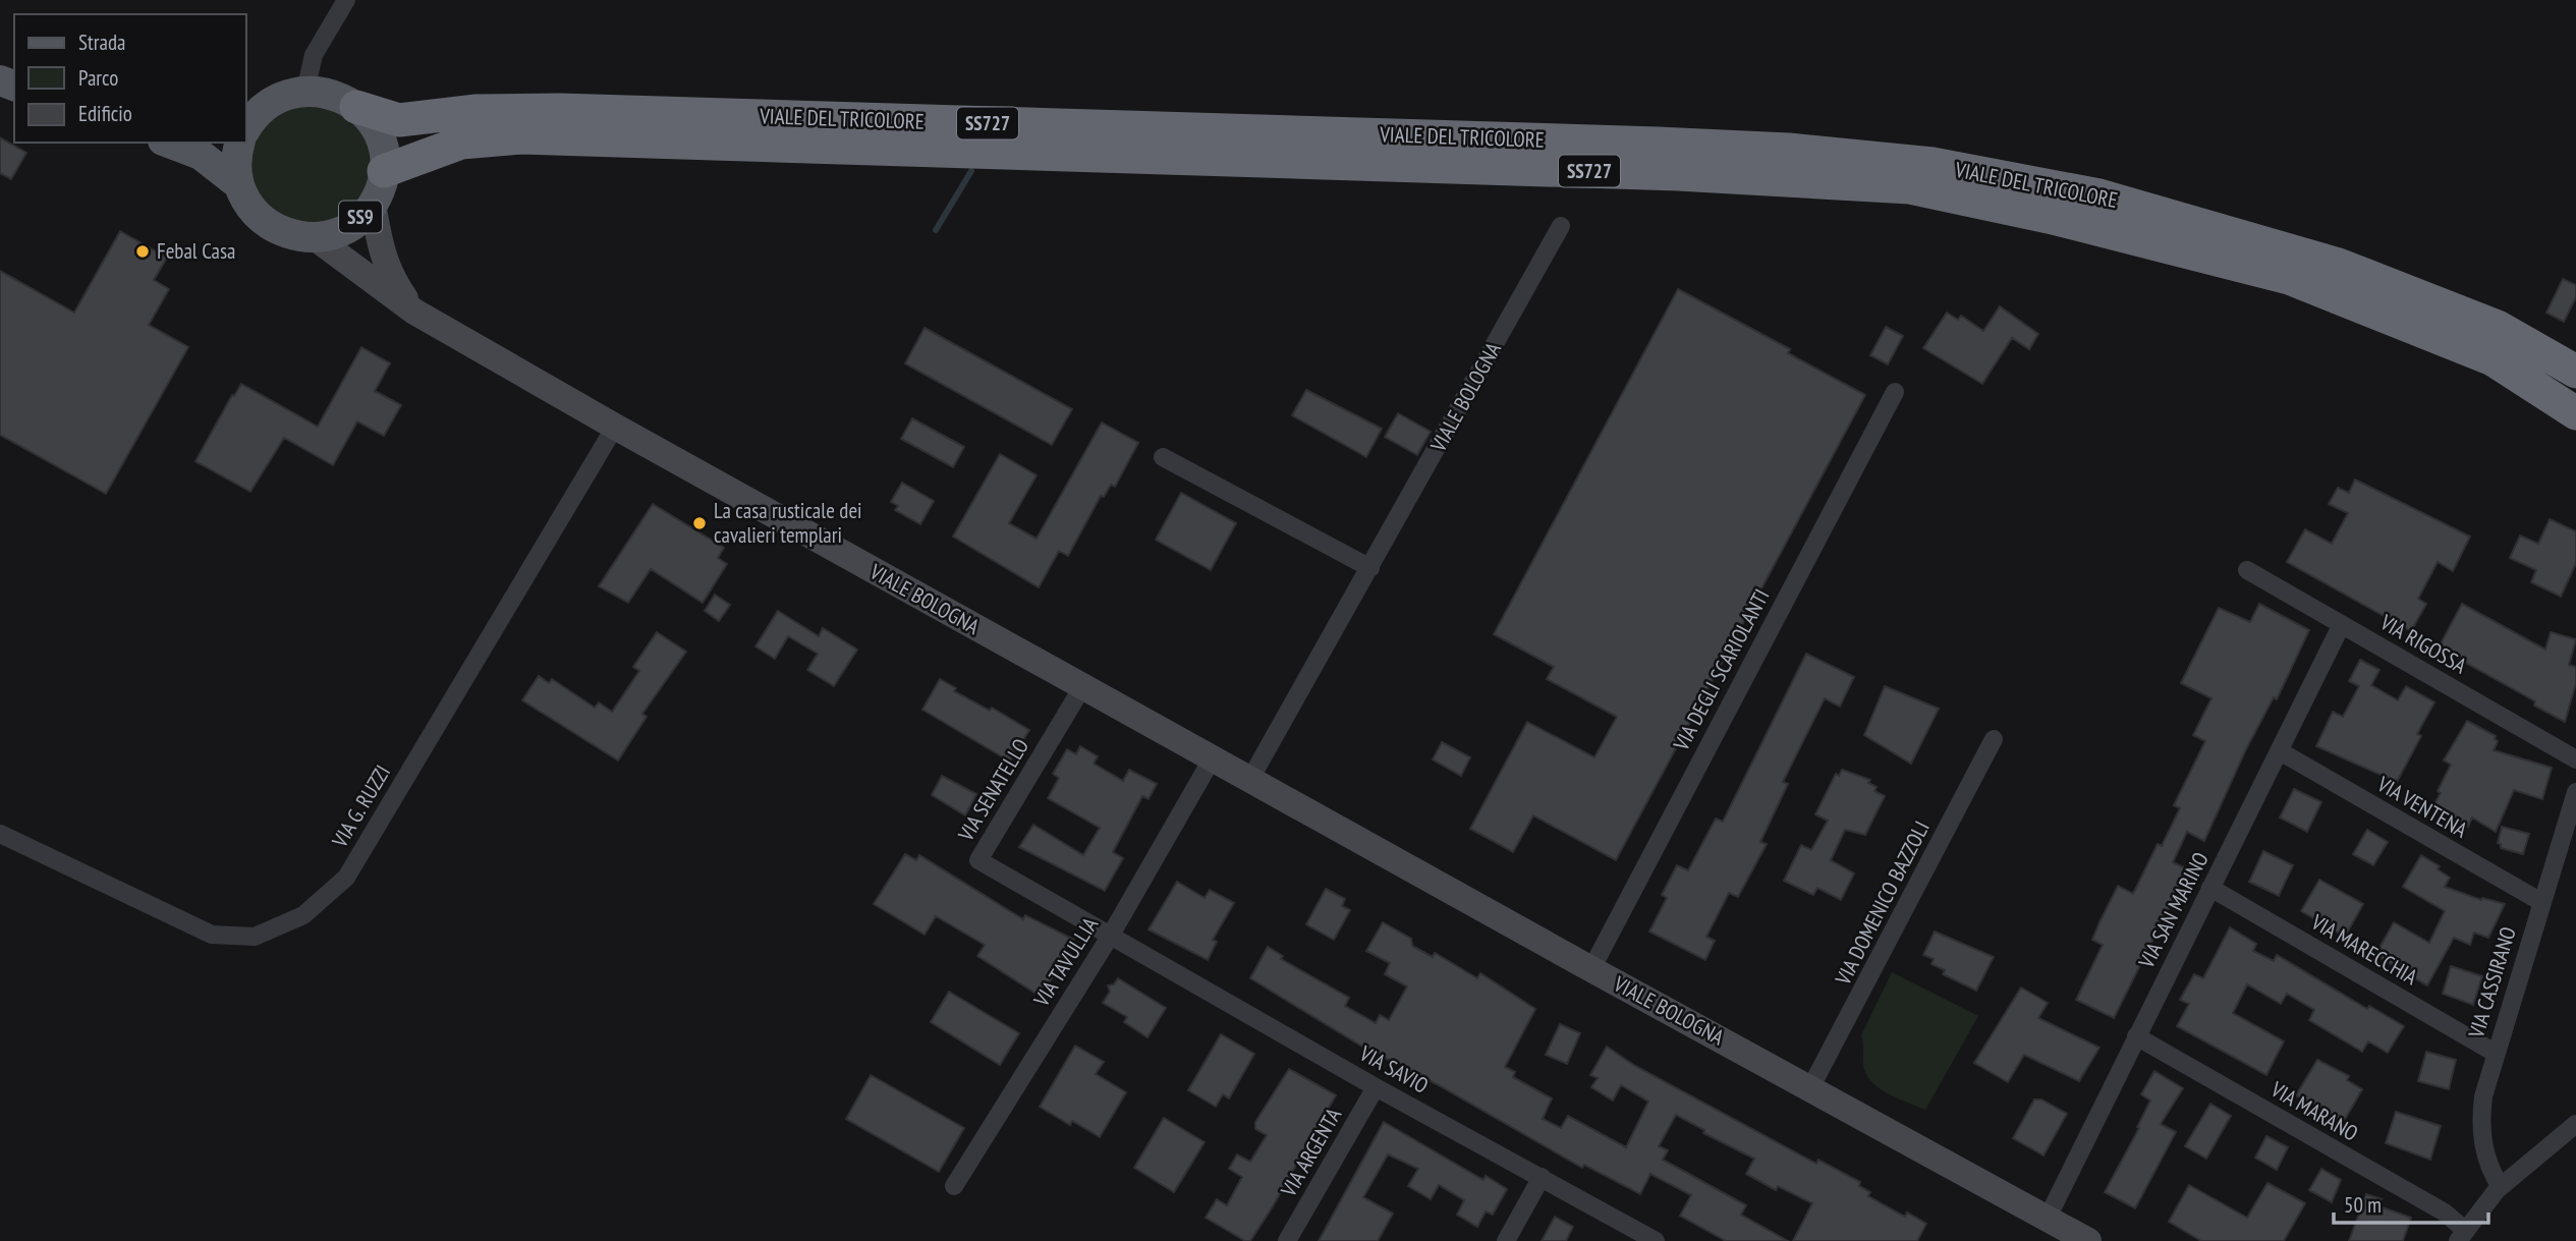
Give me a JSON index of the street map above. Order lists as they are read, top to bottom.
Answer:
{
  "streets": {
    "highway": ["VIALE DEL TRICOLORE", "SS727"],
    "main road": ["SS9", "VIALE BOLOGNA"],
    "street": [
      "VIA RIGOSSA",
      "VIA DEGLI SCARIOLANTI",
      "VIA SENATELLO",
      "VIA G. RUZZI",
      "VIA VENTENA",
      "VIA DOMENICO BAZZOLI",
      "VIA SAN MARINO",
      "VIA MARECCHIA",
      "VIA TAVULLIA",
      "VIA CASSIRANO",
      "VIA SAVIO",
      "VIA MARANO",
      "VIA ARGENTA"
    ]
  },
  "crossings": [
    ["VIALE DEL TRICOLORE", "SS9"],
    ["SS9", "VIALE BOLOGNA"],
    ["VIALE BOLOGNA", "VIA DEGLI SCARIOLANTI"],
    ["VIALE BOLOGNA", "VIA SENATELLO"],
    ["VIALE BOLOGNA", "VIA G. RUZZI"],
    ["VIALE BOLOGNA", "VIA DOMENICO BAZZOLI"],
    ["VIALE BOLOGNA", "VIA SAN MARINO"],
    ["VIALE BOLOGNA", "VIA TAVULLIA"],
    ["VIA RIGOSSA", "VIA SAN MARINO"],
    ["VIA SENATELLO", "VIA TAVULLIA"],
    ["VIA SENATELLO", "VIA SAVIO"],
    ["VIA VENTENA", "VIA SAN MARINO"],
    ["VIA VENTENA", "VIA CASSIRANO"],
    ["VIA SAN MARINO", "VIA MARECCHIA"],
    ["VIA SAN MARINO", "VIA MARANO"],
    ["VIA MARECCHIA", "VIA CASSIRANO"],
    ["VIA TAVULLIA", "VIA SAVIO"],
    ["VIA SAVIO", "VIA ARGENTA"]
  ],
  "places": ["Febal Casa", "La casa rusticale dei cavalieri templari"],
  "legend": ["Strada", "Parco", "Edificio"],
  "scale_bar": "50 m"
}
